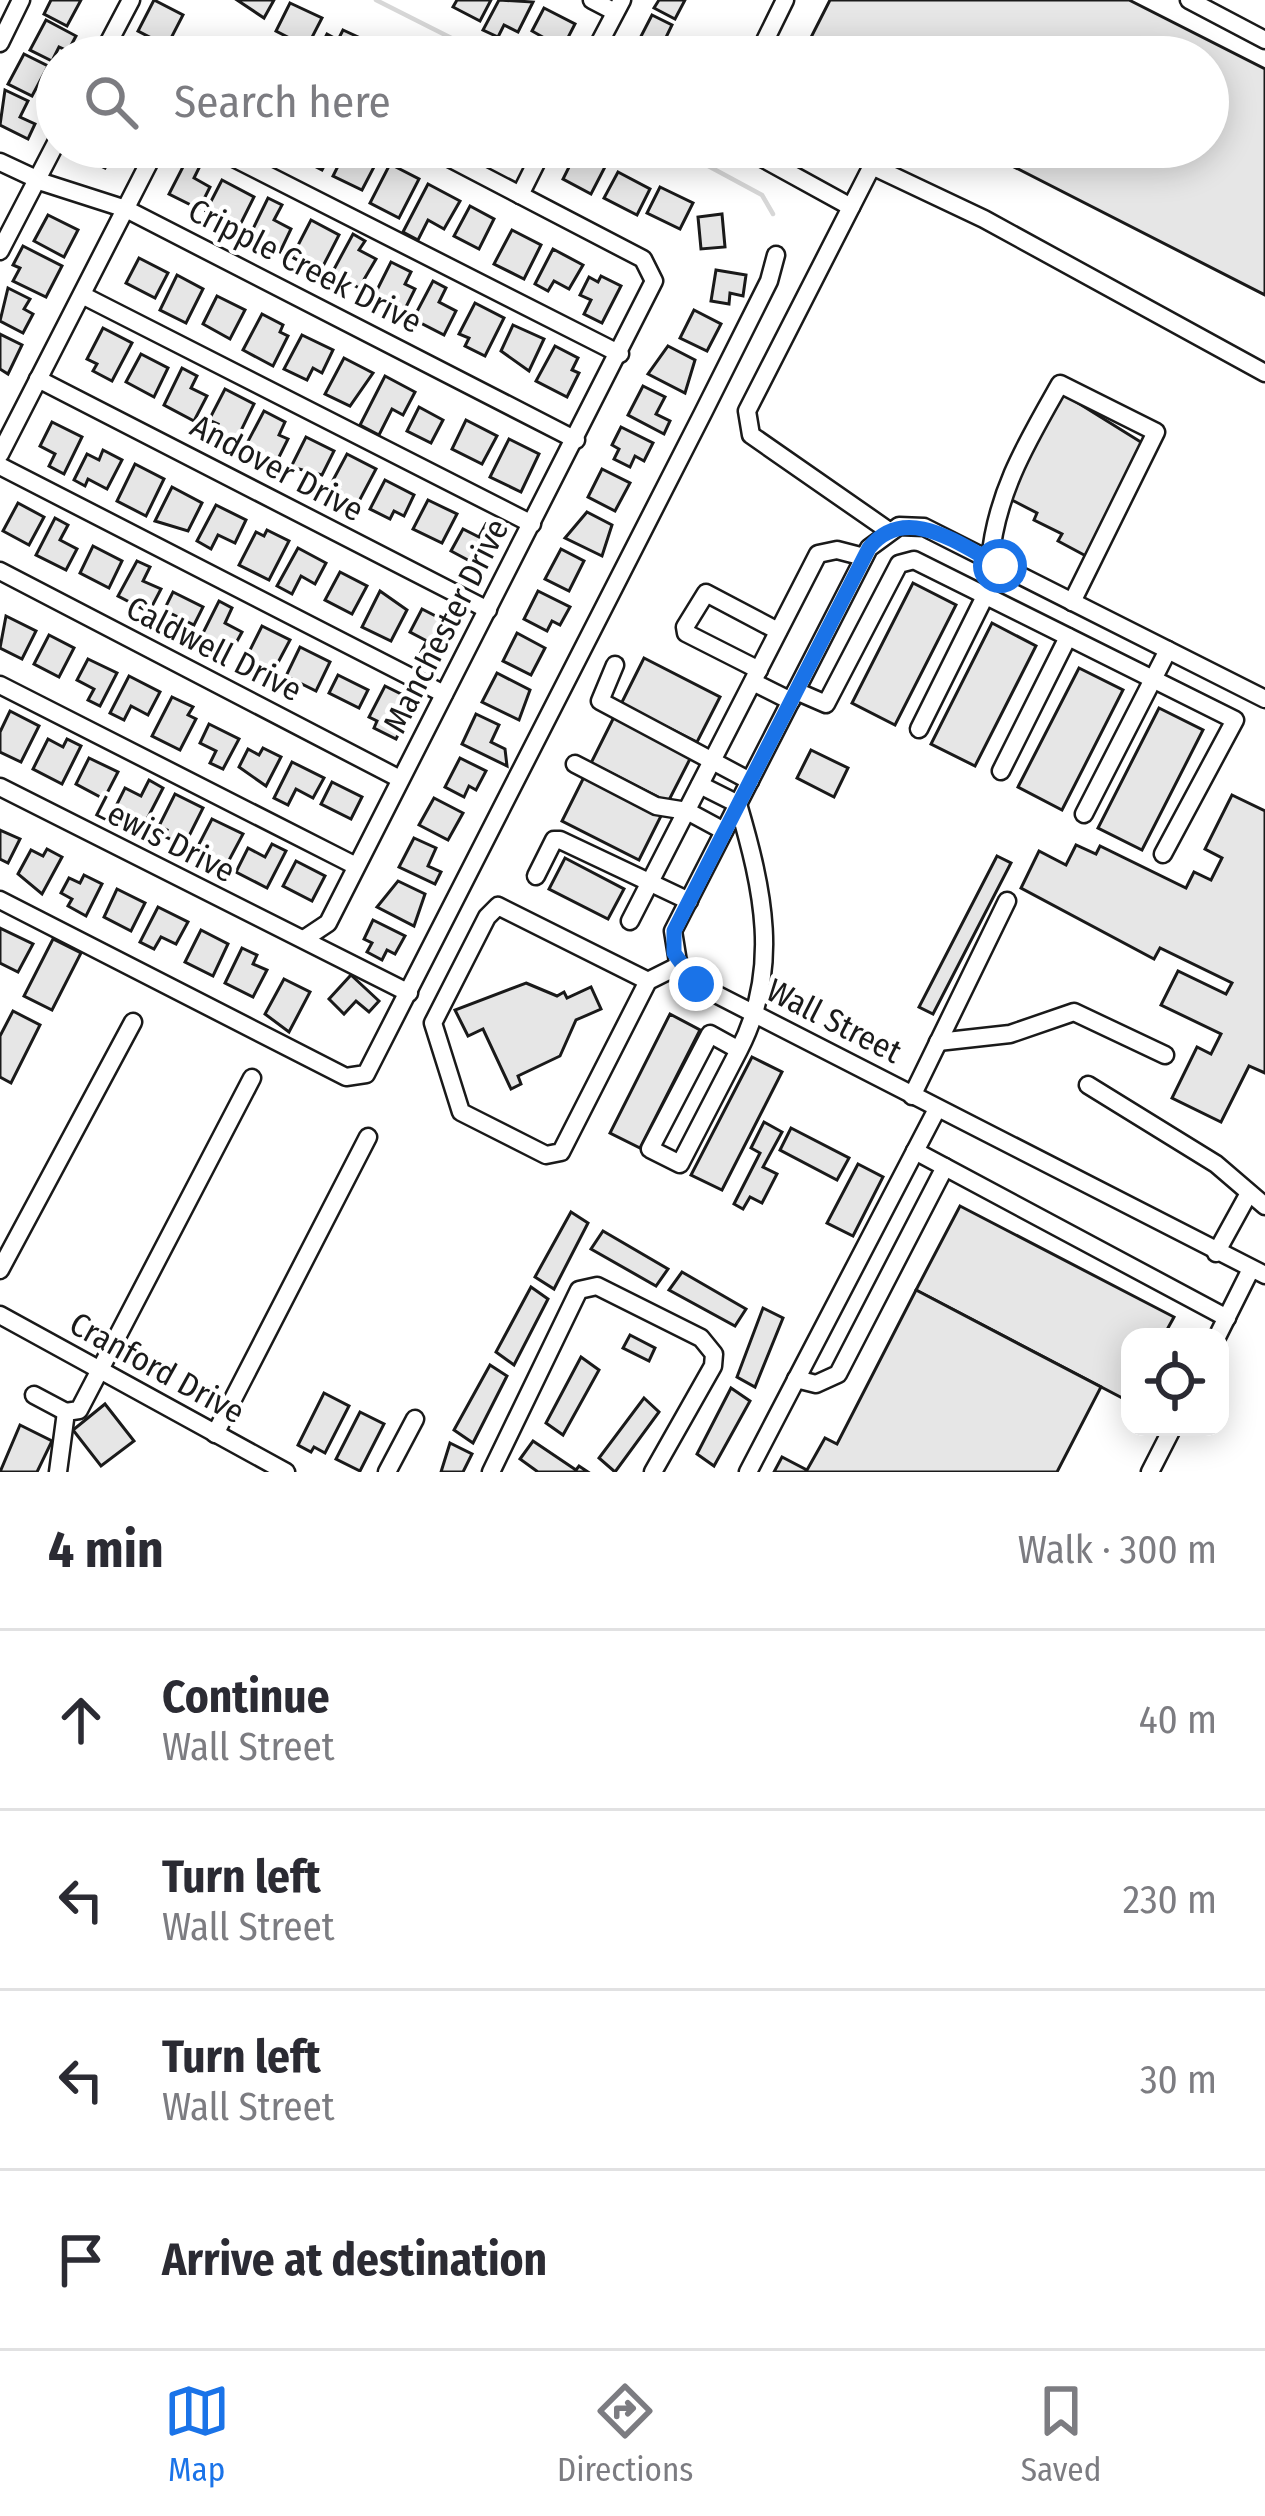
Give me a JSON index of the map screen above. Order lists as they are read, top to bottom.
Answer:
{
  "streets": {
    "street": [
      "Cripple Creek Drive",
      "Andover Drive",
      "Manchester Drive",
      "Caldwell Drive",
      "Lewis Drive",
      "Wall Street",
      "Cranford Drive"
    ]
  },
  "crossings": [
    ["Cripple Creek Drive", "Manchester Drive"],
    ["Andover Drive", "Manchester Drive"],
    ["Manchester Drive", "Caldwell Drive"],
    ["Manchester Drive", "Lewis Drive"]
  ],
  "page": {
    "search": "Search here",
    "heading": ["4 min", "Walk · 300 m"],
    "list": [
      ["Continue", "Wall Street", "40 m"],
      ["Turn left", "Wall Street", "230 m"],
      ["Turn left", "Wall Street", "30 m"],
      "Arrive at destination"
    ],
    "nav": ["Map", "Directions", "Saved"]
  }
}
